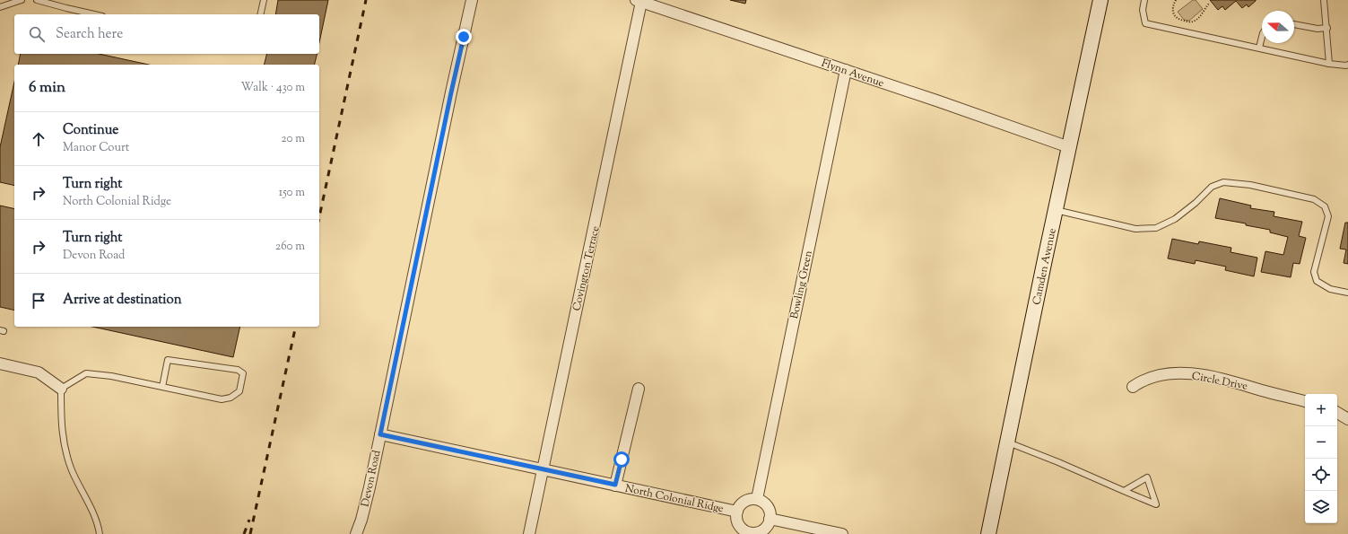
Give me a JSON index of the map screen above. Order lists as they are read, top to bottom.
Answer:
{
  "streets": {
    "main road": ["Camden Avenue"],
    "street": [
      "Flynn Avenue",
      "Covington Terrace",
      "Bowling Green",
      "Circle Drive",
      "Devon Road",
      "North Colonial Ridge"
    ]
  },
  "crossings": [
    ["Flynn Avenue", "Camden Avenue"],
    ["Flynn Avenue", "Covington Terrace"],
    ["Flynn Avenue", "Bowling Green"],
    ["Covington Terrace", "North Colonial Ridge"],
    ["Bowling Green", "North Colonial Ridge"],
    ["Devon Road", "North Colonial Ridge"]
  ],
  "north": "left",
  "page": {
    "search": "Search here",
    "heading": ["6 min", "Walk · 430 m"],
    "list": [
      ["Continue", "Manor Court", "20 m"],
      ["Turn right", "North Colonial Ridge", "150 m"],
      ["Turn right", "Devon Road", "260 m"],
      "Arrive at destination"
    ],
    "map_buttons": ["+", "−"]
  }
}
